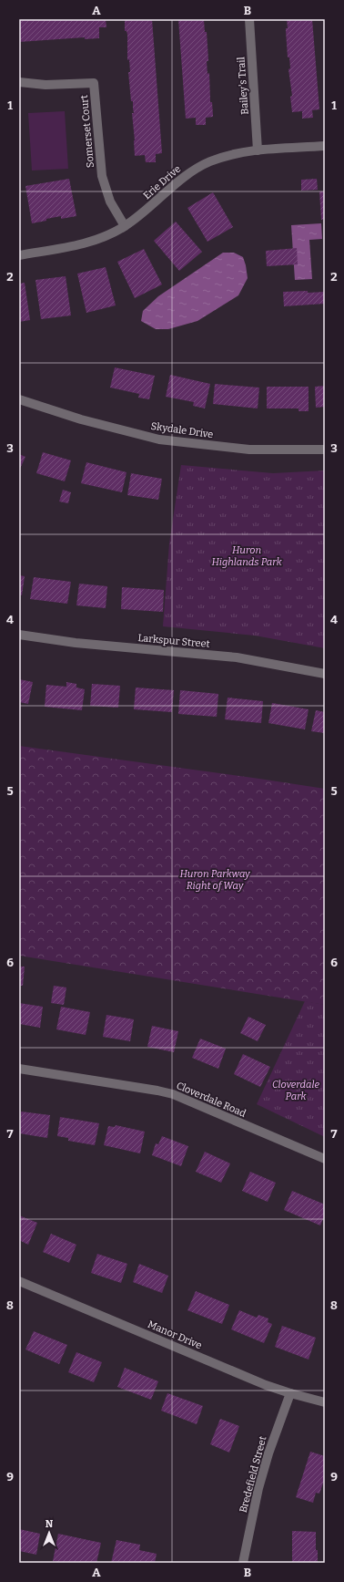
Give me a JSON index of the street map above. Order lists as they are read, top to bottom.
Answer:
{
  "streets": {
    "street": [
      "Bailey's Trail",
      "Somerset Court",
      "Erie Drive",
      "Skydale Drive",
      "Larkspur Street",
      "Cloverdale Road",
      "Manor Drive",
      "Bredefield Street"
    ]
  },
  "crossings": [
    ["Bailey's Trail", "Erie Drive"],
    ["Somerset Court", "Erie Drive"],
    ["Manor Drive", "Bredefield Street"]
  ],
  "parks": ["Huron Highlands Park", "Huron Parkway Right of Way", "Cloverdale Park"],
  "north": "top",
  "grid": {
    "columns": ["A", "B"],
    "rows": [
      "1",
      "2",
      "3",
      "4",
      "5",
      "6",
      "7",
      "8",
      "9"
    ]
  }
}
